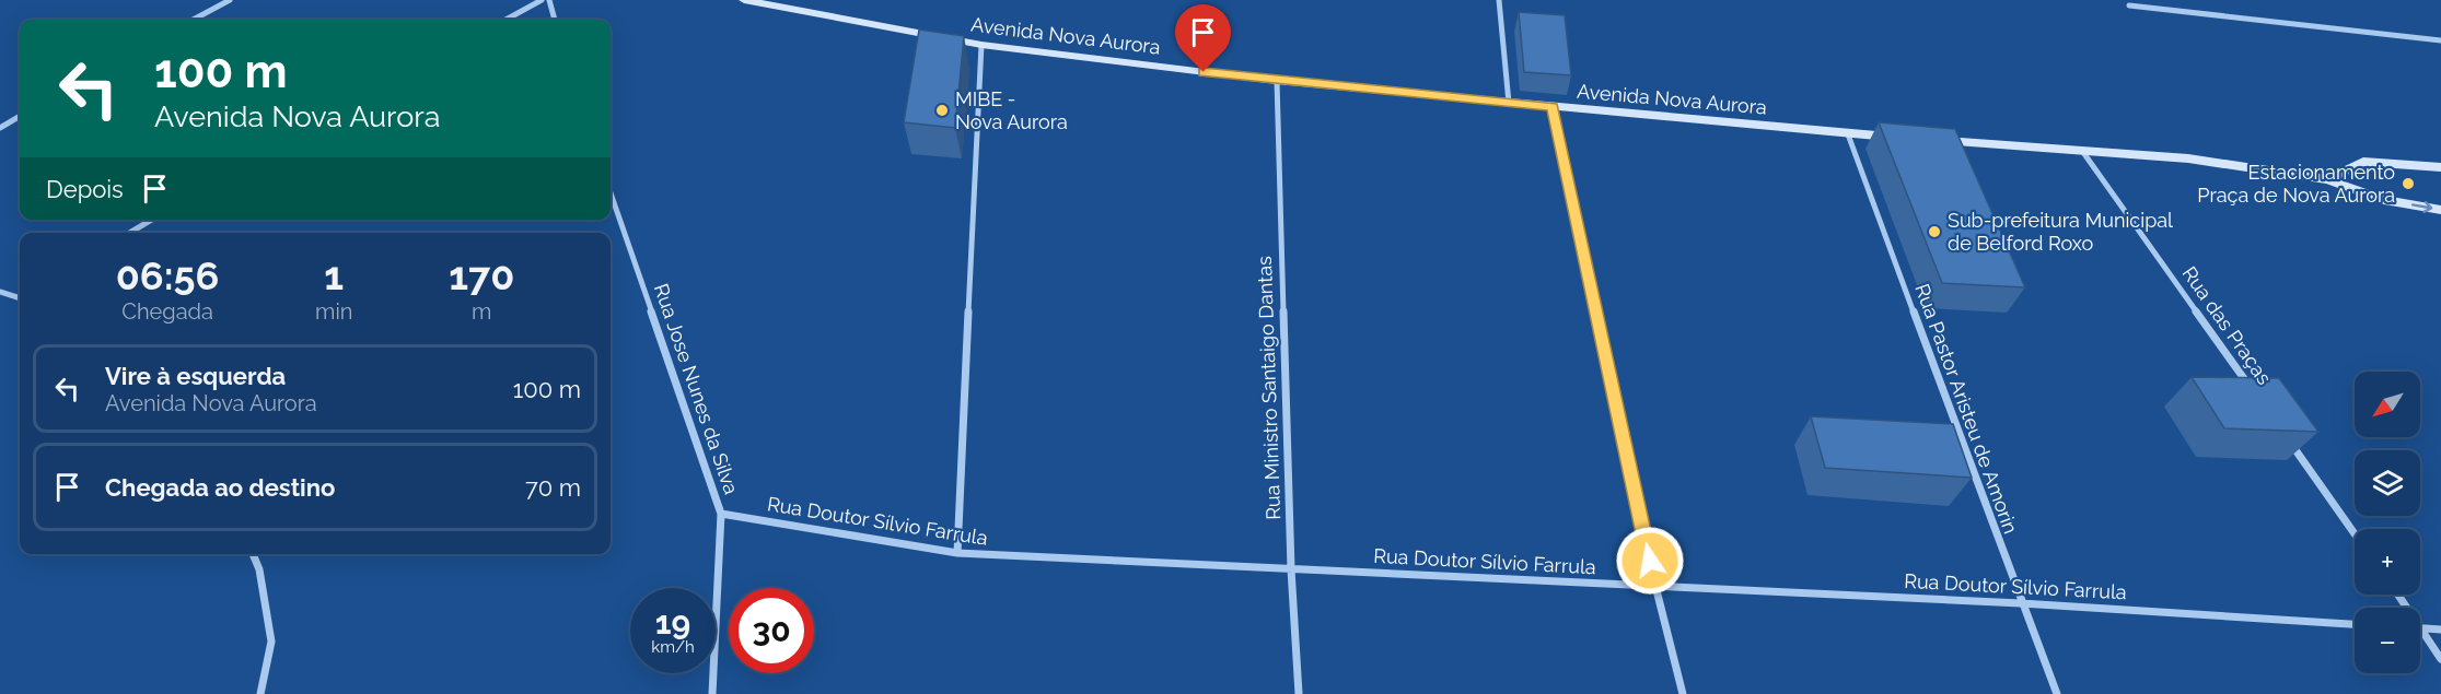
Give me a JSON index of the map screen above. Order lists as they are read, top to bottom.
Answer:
{
  "streets": {
    "street": [
      "Avenida Nova Aurora",
      "Rua das Praças",
      "Rua Ministro Santaigo Dantas",
      "Rua Jose Nunes da Silva",
      "Rua Pastor Aristeu de Amorin",
      "Rua Doutor Sílvio Farrula"
    ]
  },
  "crossings": [
    ["Avenida Nova Aurora", "Rua Ministro Santaigo Dantas"],
    ["Avenida Nova Aurora", "Rua Pastor Aristeu de Amorin"],
    ["Rua Ministro Santaigo Dantas", "Rua Doutor Sílvio Farrula"],
    ["Rua Jose Nunes da Silva", "Rua Doutor Sílvio Farrula"],
    ["Rua Pastor Aristeu de Amorin", "Rua Doutor Sílvio Farrula"]
  ],
  "places": ["MIBE - Nova Aurora", "Estacionamento Praça de Nova Aurora", "Sub-prefeitura Municipal de Belford Roxo"],
  "north": "bottom left",
  "page": {
    "turn": ["100 m", "Avenida Nova Aurora"],
    "then": "Depois",
    "eta": [
      "06:56",
      "Chegada",
      "1",
      "min",
      "170",
      "m"
    ],
    "list": [
      {
        "name": "Vire à esquerda",
        "note": "Avenida Nova Aurora",
        "value": "100 m"
      },
      {
        "name": "Chegada ao destino",
        "value": "70 m"
      }
    ],
    "map_buttons": ["+", "−"],
    "speed": "19 km/h",
    "limit": "30"
  }
}
